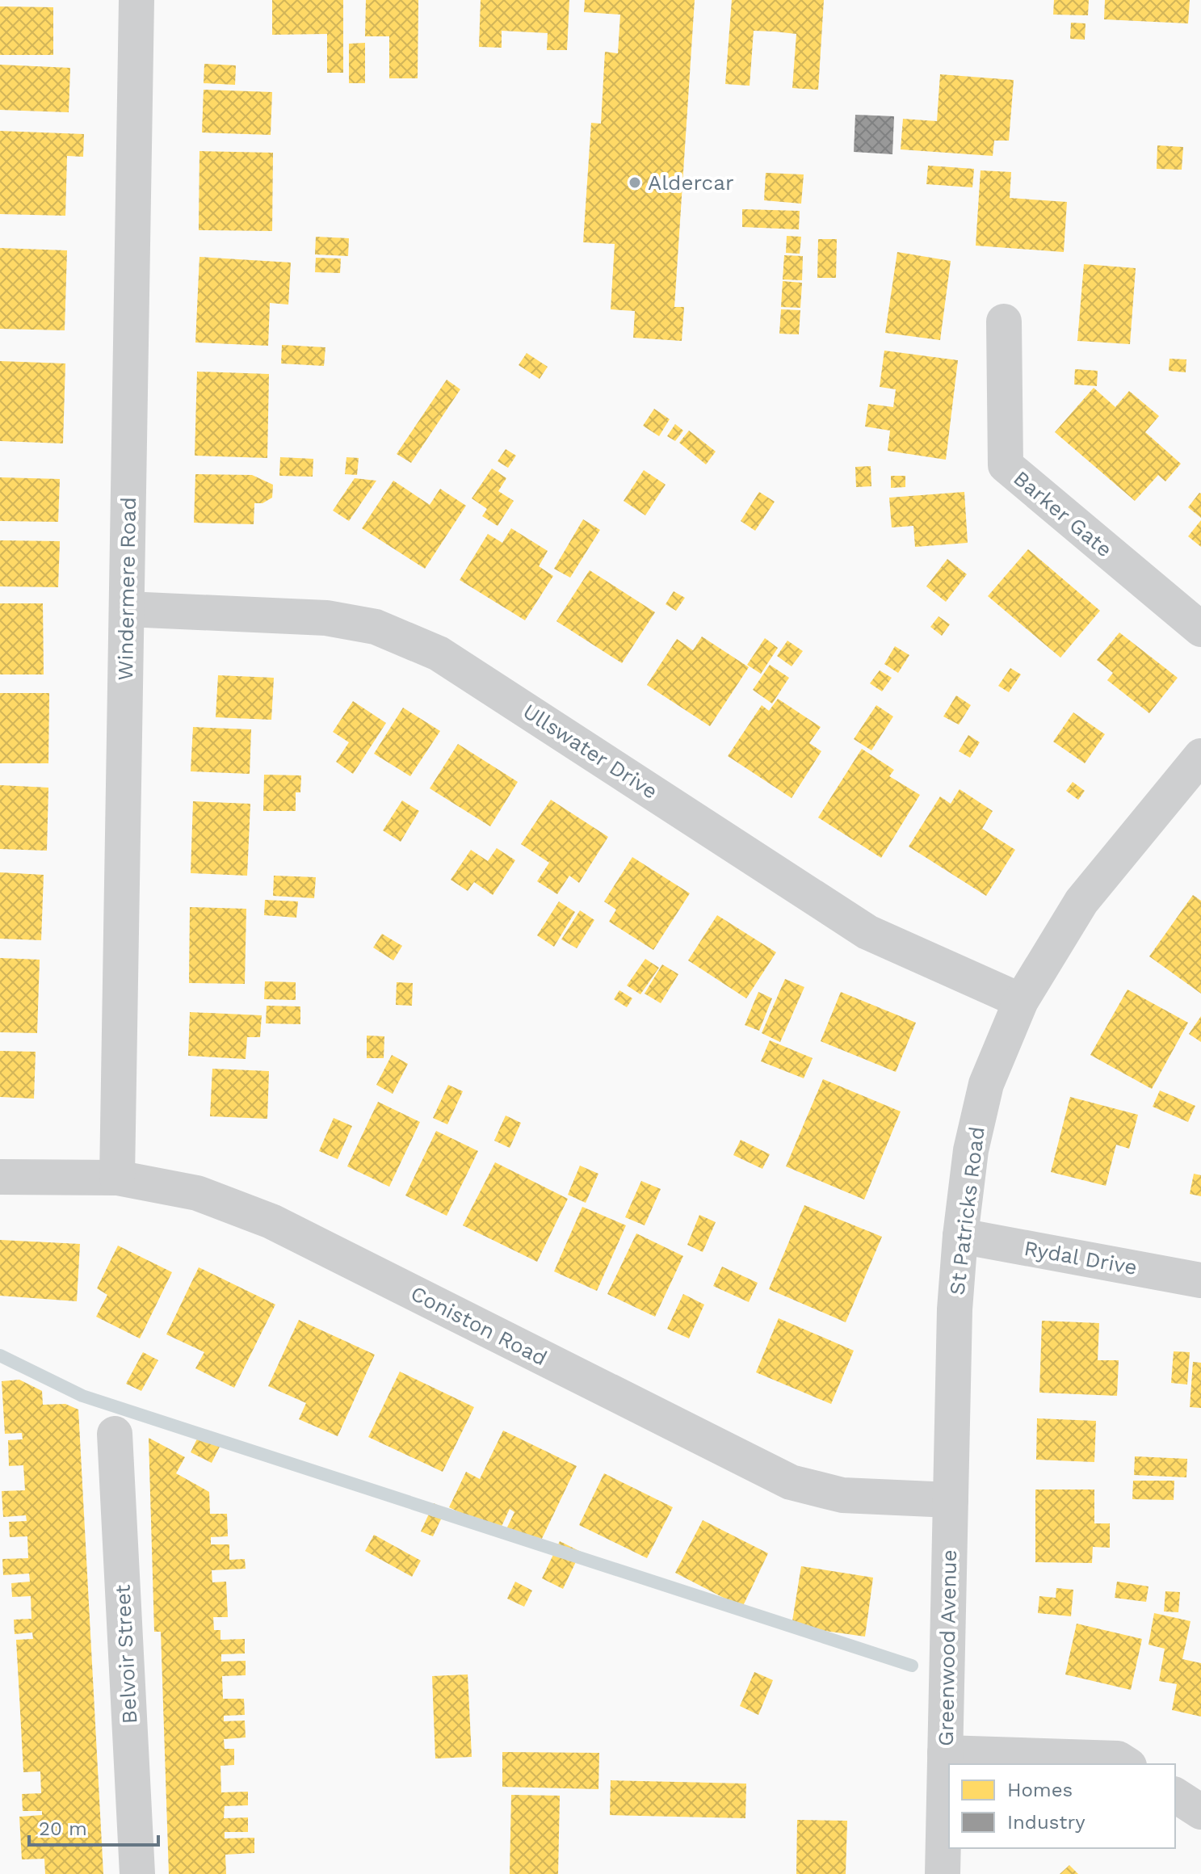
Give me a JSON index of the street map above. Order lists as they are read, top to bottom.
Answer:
{
  "streets": {
    "street": [
      "Barker Gate",
      "Windermere Road",
      "Ullswater Drive",
      "St Patricks Road",
      "Rydal Drive",
      "Coniston Road",
      "Greenwood Avenue",
      "Belvoir Street"
    ]
  },
  "crossings": [
    ["Windermere Road", "Ullswater Drive"],
    ["Windermere Road", "Coniston Road"],
    ["Ullswater Drive", "St Patricks Road"],
    ["St Patricks Road", "Rydal Drive"],
    ["St Patricks Road", "Coniston Road"],
    ["St Patricks Road", "Greenwood Avenue"],
    ["Coniston Road", "Greenwood Avenue"]
  ],
  "places": ["Aldercar"],
  "legend": ["Homes", "Industry"],
  "scale_bar": "20 m"
}
